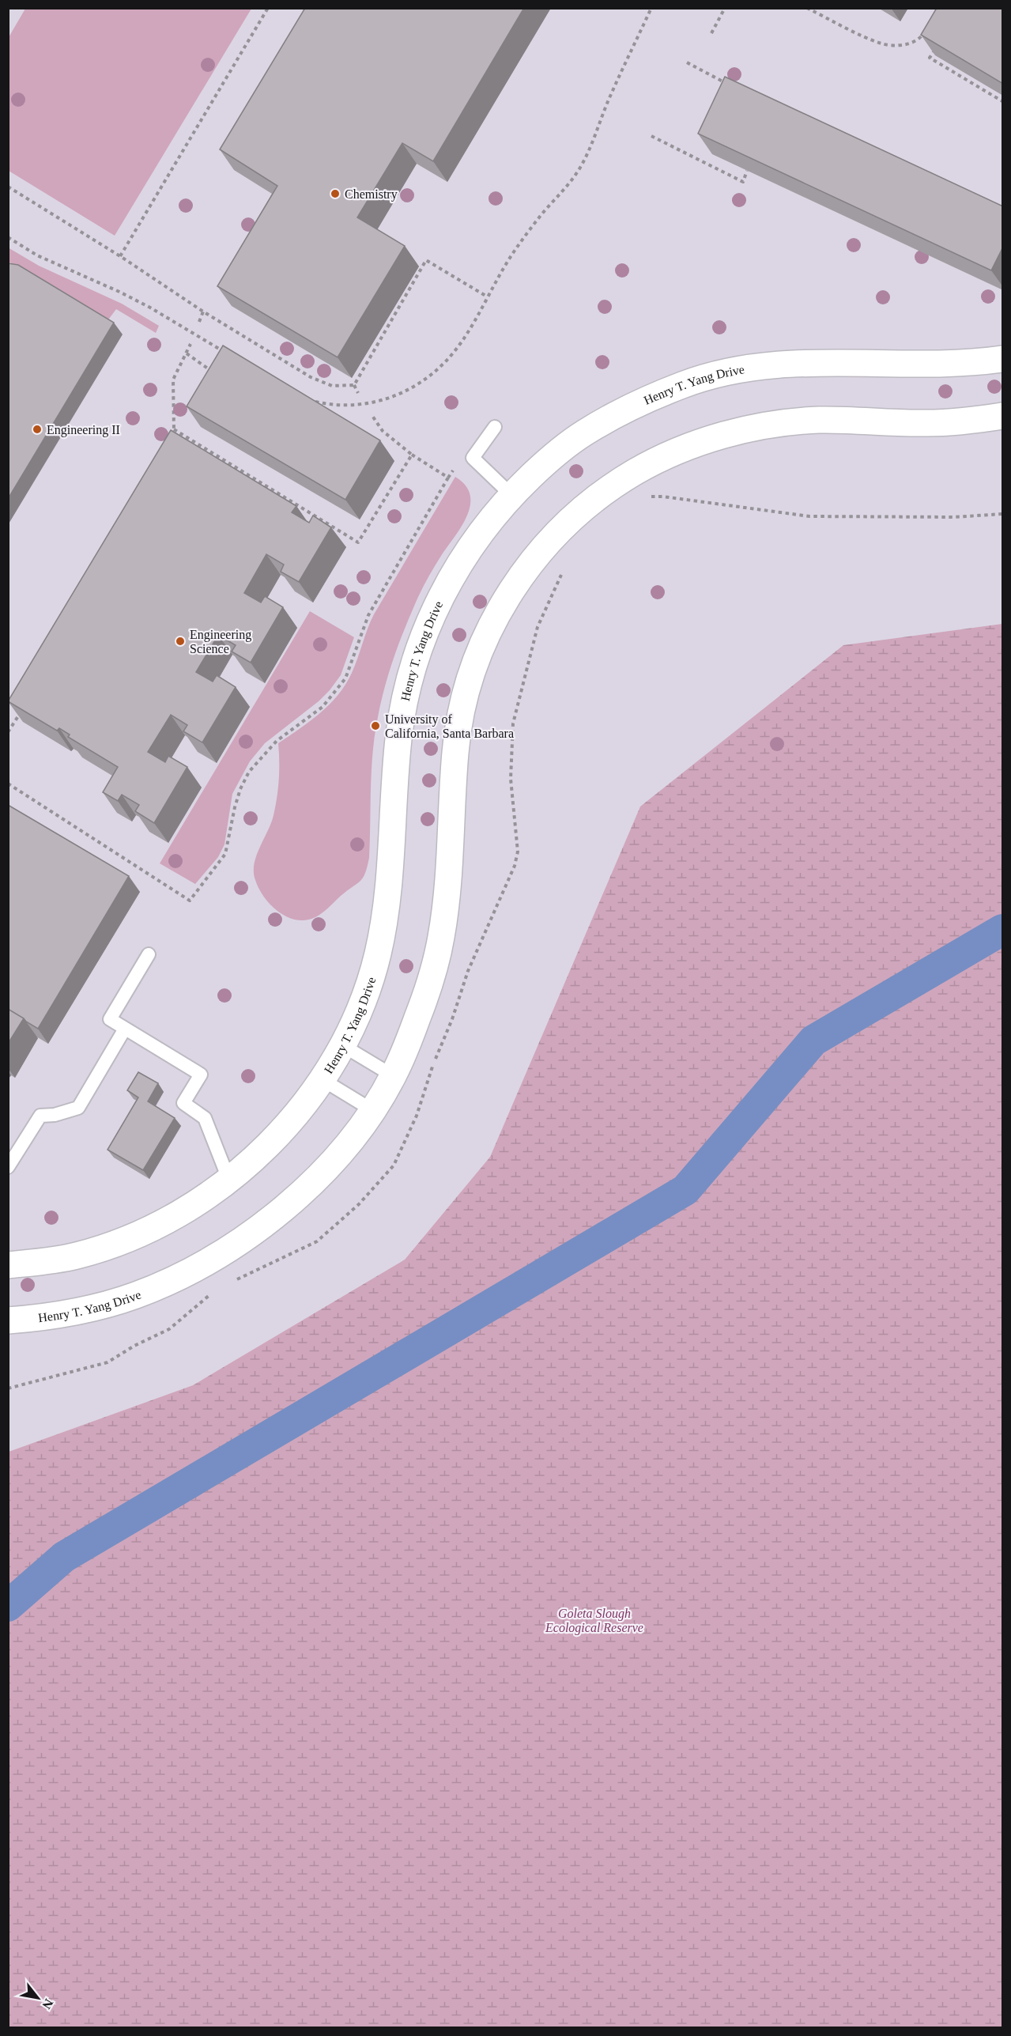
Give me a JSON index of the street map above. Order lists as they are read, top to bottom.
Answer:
{
  "streets": {
    "main road": ["Henry T. Yang Drive"]
  },
  "parks": ["Goleta Slough Ecological Reserve"],
  "places": [
    "Chemistry",
    "Engineering II",
    "Engineering Science",
    "University of California, Santa Barbara"
  ],
  "north": "bottom right"
}
